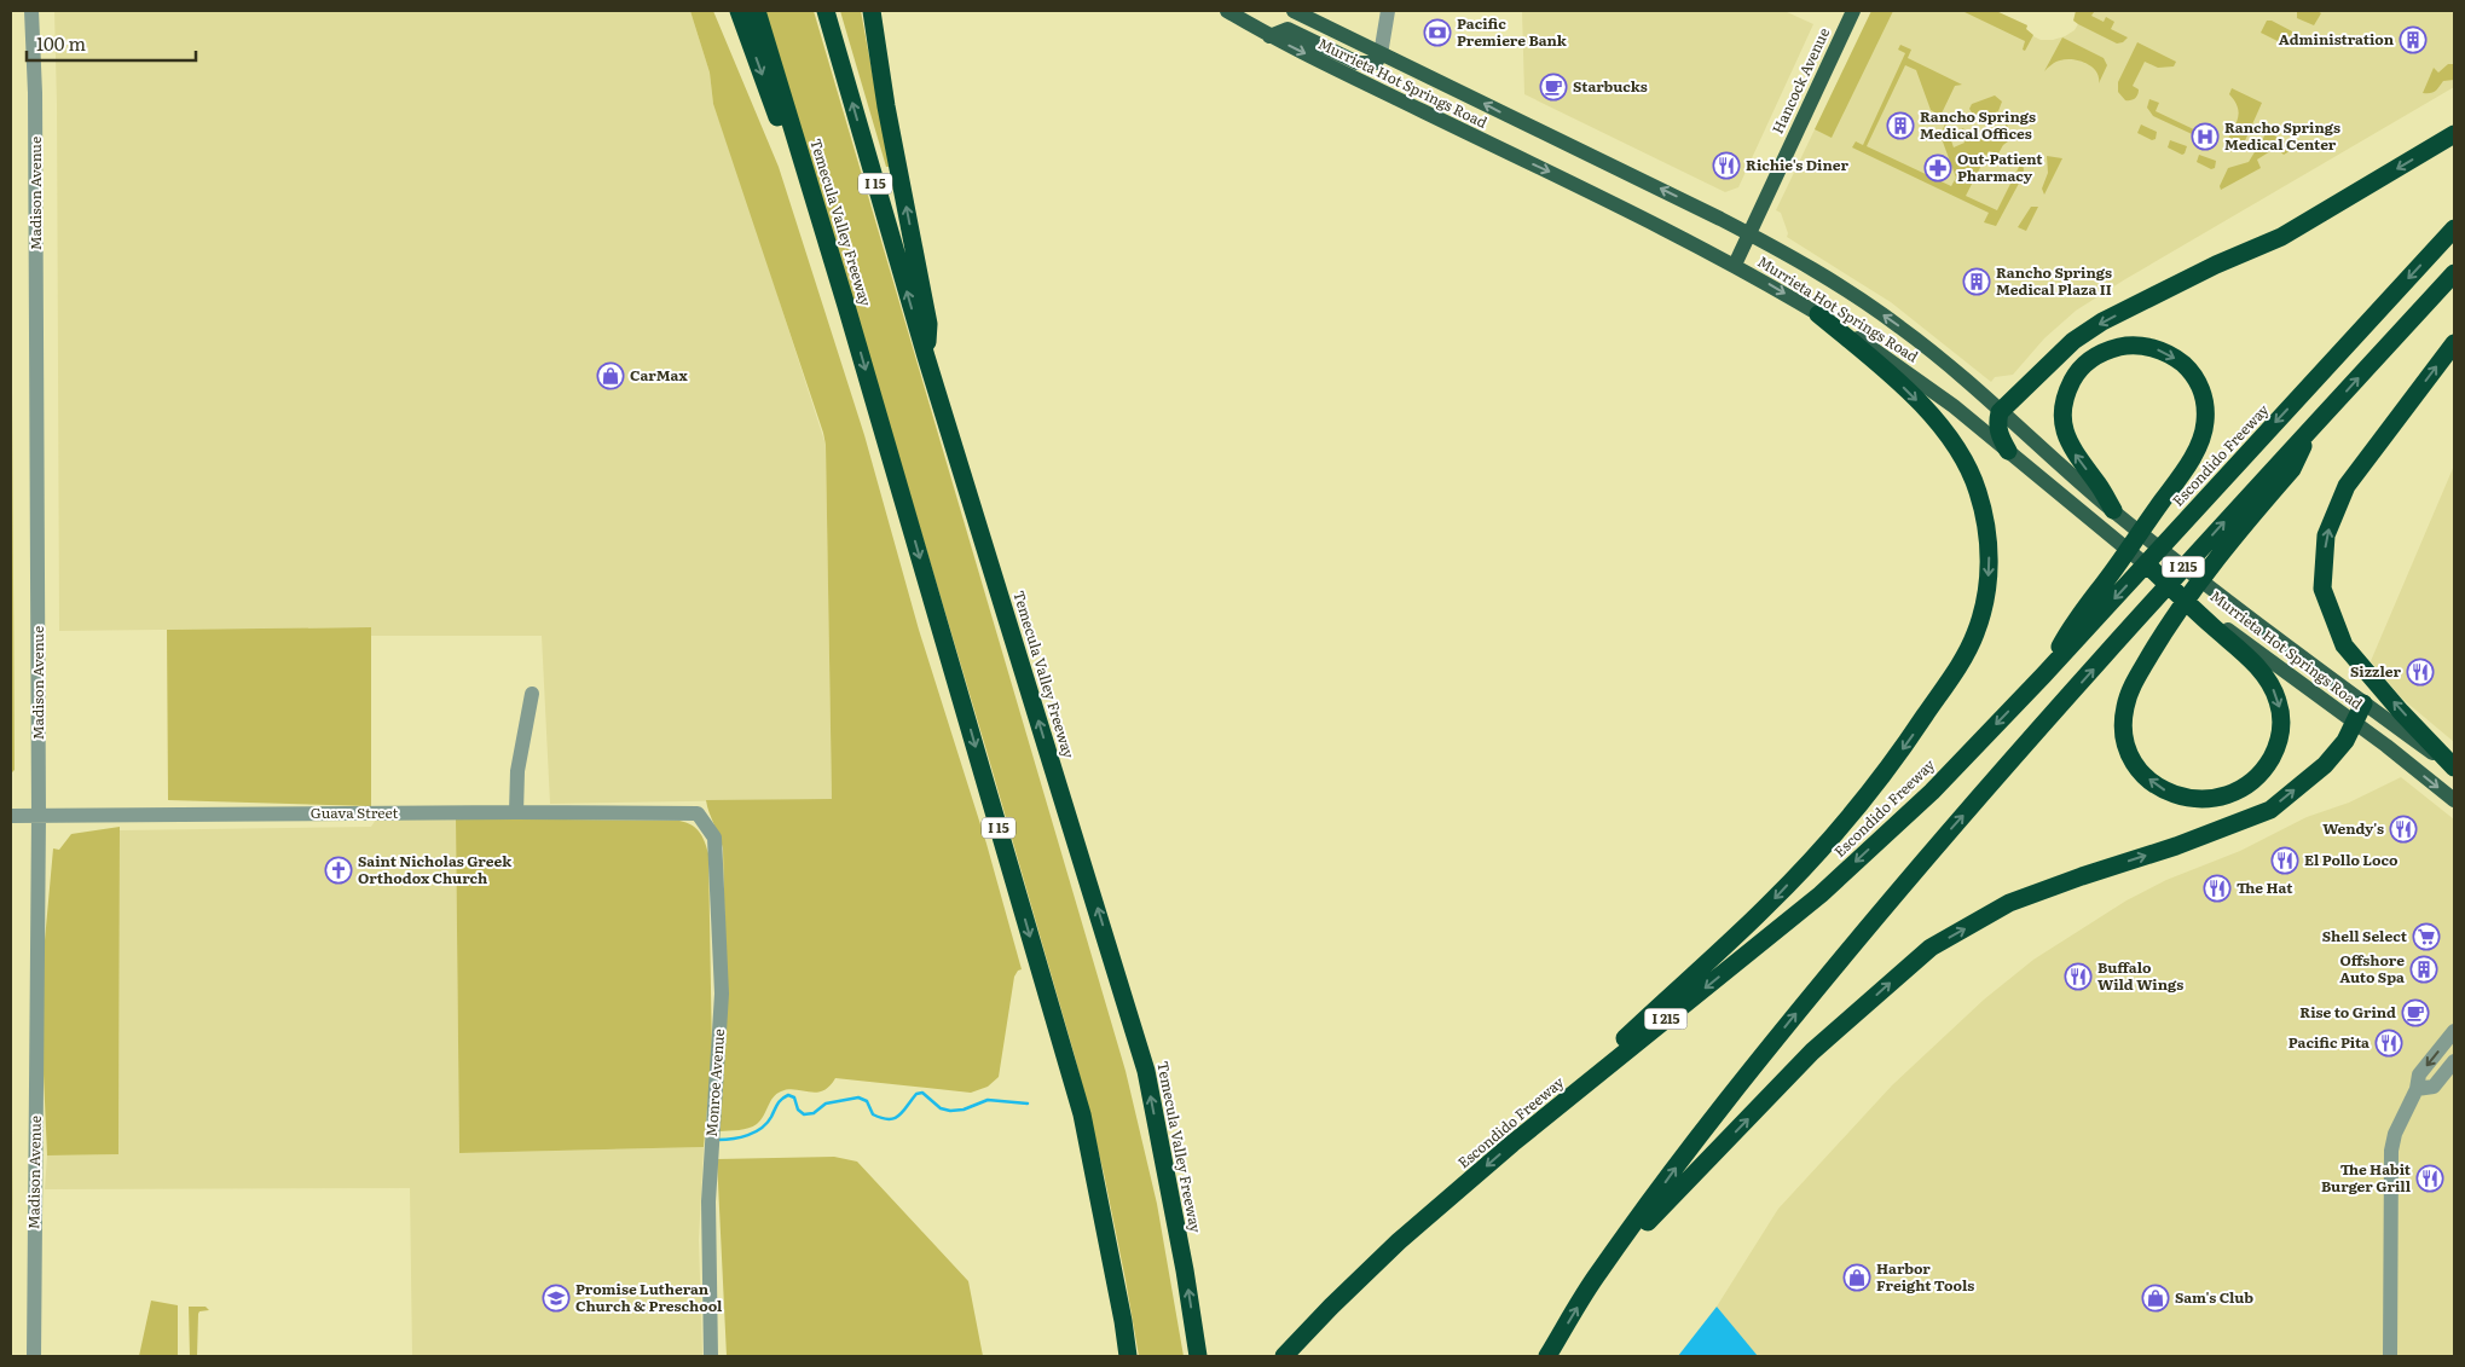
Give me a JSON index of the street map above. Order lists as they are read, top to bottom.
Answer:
{
  "streets": {
    "highway": [
      "I 15",
      "Temecula Valley Freeway",
      "Escondido Freeway",
      "I 215"
    ],
    "main road": ["Hancock Avenue", "Murrieta Hot Springs Road"],
    "street": ["Madison Avenue", "Guava Street", "Monroe Avenue"]
  },
  "crossings": [
    ["Hancock Avenue", "Murrieta Hot Springs Road"],
    ["Madison Avenue", "Guava Street"],
    ["Guava Street", "Monroe Avenue"]
  ],
  "places": {
    "bank": ["Pacific Premiere Bank"],
    "building": [
      "Administration",
      "Rancho Springs Medical Offices",
      "Rancho Springs Medical Plaza II",
      "Offshore Auto Spa"
    ],
    "cafe": ["Starbucks", "Rise to Grind"],
    "hospital": ["Rancho Springs Medical Center"],
    "restaurant": [
      "Richie's Diner",
      "Sizzler",
      "Wendy's",
      "El Pollo Loco",
      "The Hat",
      "Buffalo Wild Wings",
      "Pacific Pita",
      "The Habit Burger Grill"
    ],
    "pharmacy": ["Out-Patient Pharmacy"],
    "shop": ["CarMax", "Harbor Freight Tools", "Sam's Club"],
    "church": ["Saint Nicholas Greek Orthodox Church"],
    "supermarket": ["Shell Select"],
    "school or university": ["Promise Lutheran Church & Preschool"]
  },
  "scale_bar": "100 m"
}
